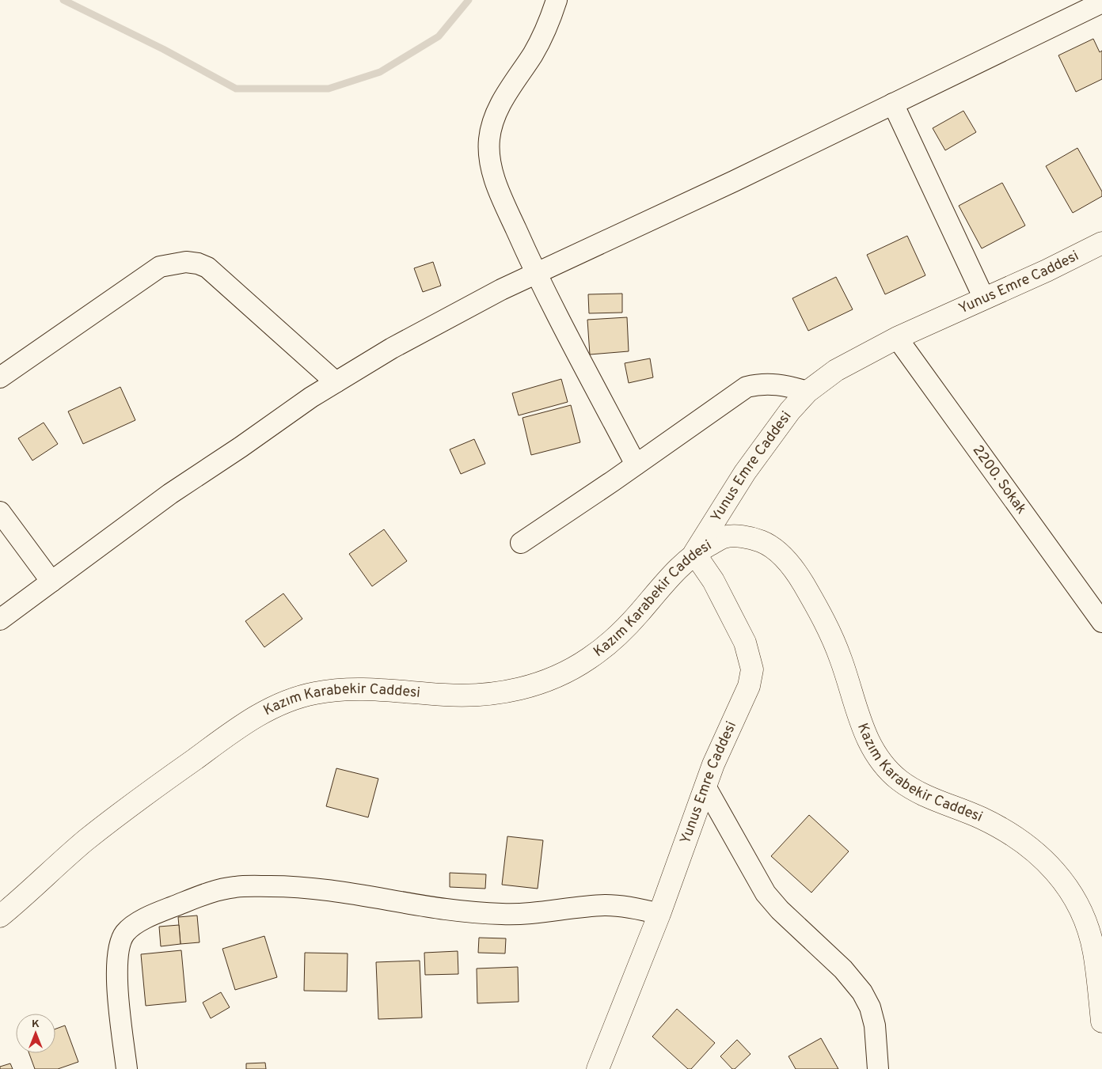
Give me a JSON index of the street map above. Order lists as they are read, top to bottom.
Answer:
{
  "streets": {
    "street": ["Yunus Emre Caddesi", "2200. Sokak", "Kazım Karabekir Caddesi"]
  },
  "crossings": [
    ["Yunus Emre Caddesi", "2200. Sokak"],
    ["Yunus Emre Caddesi", "Kazım Karabekir Caddesi"]
  ],
  "north": "top"
}
